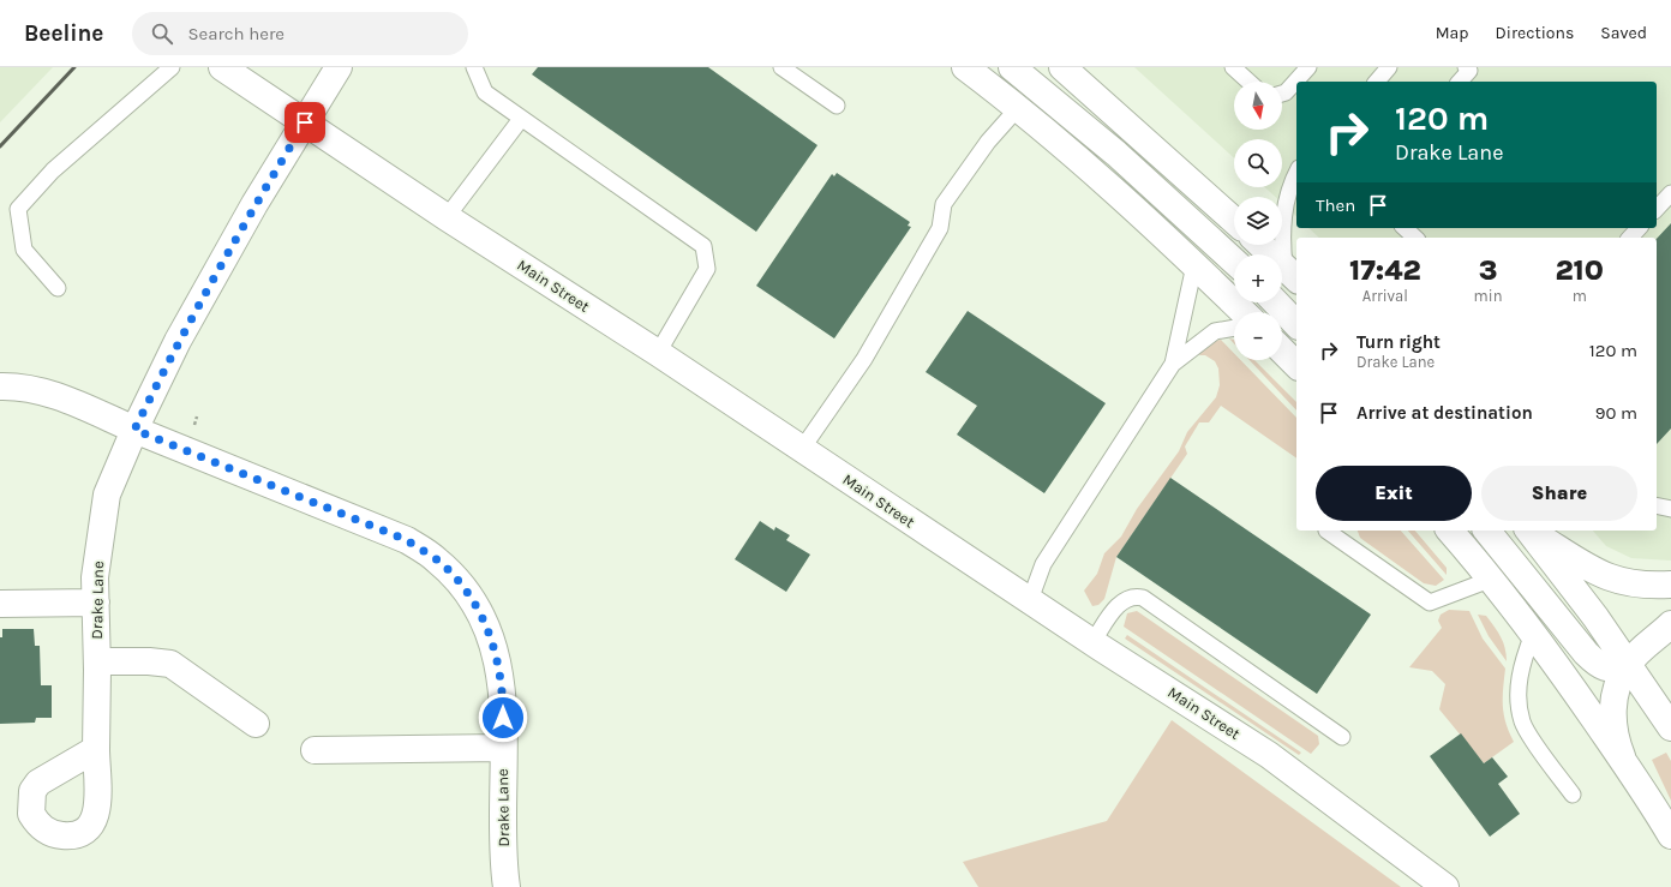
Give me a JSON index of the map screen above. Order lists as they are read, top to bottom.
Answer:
{
  "streets": {
    "main road": ["Main Street", "Drake Lane"]
  },
  "crossings": [
    ["Main Street", "Drake Lane"]
  ],
  "north": "bottom",
  "page": {
    "header": "Beeline",
    "search": "Search here",
    "nav": ["Map", "Directions", "Saved"],
    "map_buttons": ["+", "−"],
    "turn": ["120 m", "Drake Lane"],
    "then": "Then",
    "eta": [
      "17:42",
      "Arrival",
      "3",
      "min",
      "210",
      "m"
    ],
    "list": [
      {
        "name": "Turn right",
        "note": "Drake Lane",
        "value": "120 m"
      },
      {
        "name": "Arrive at destination",
        "value": "90 m"
      }
    ],
    "buttons": ["Exit", "Share"]
  }
}
